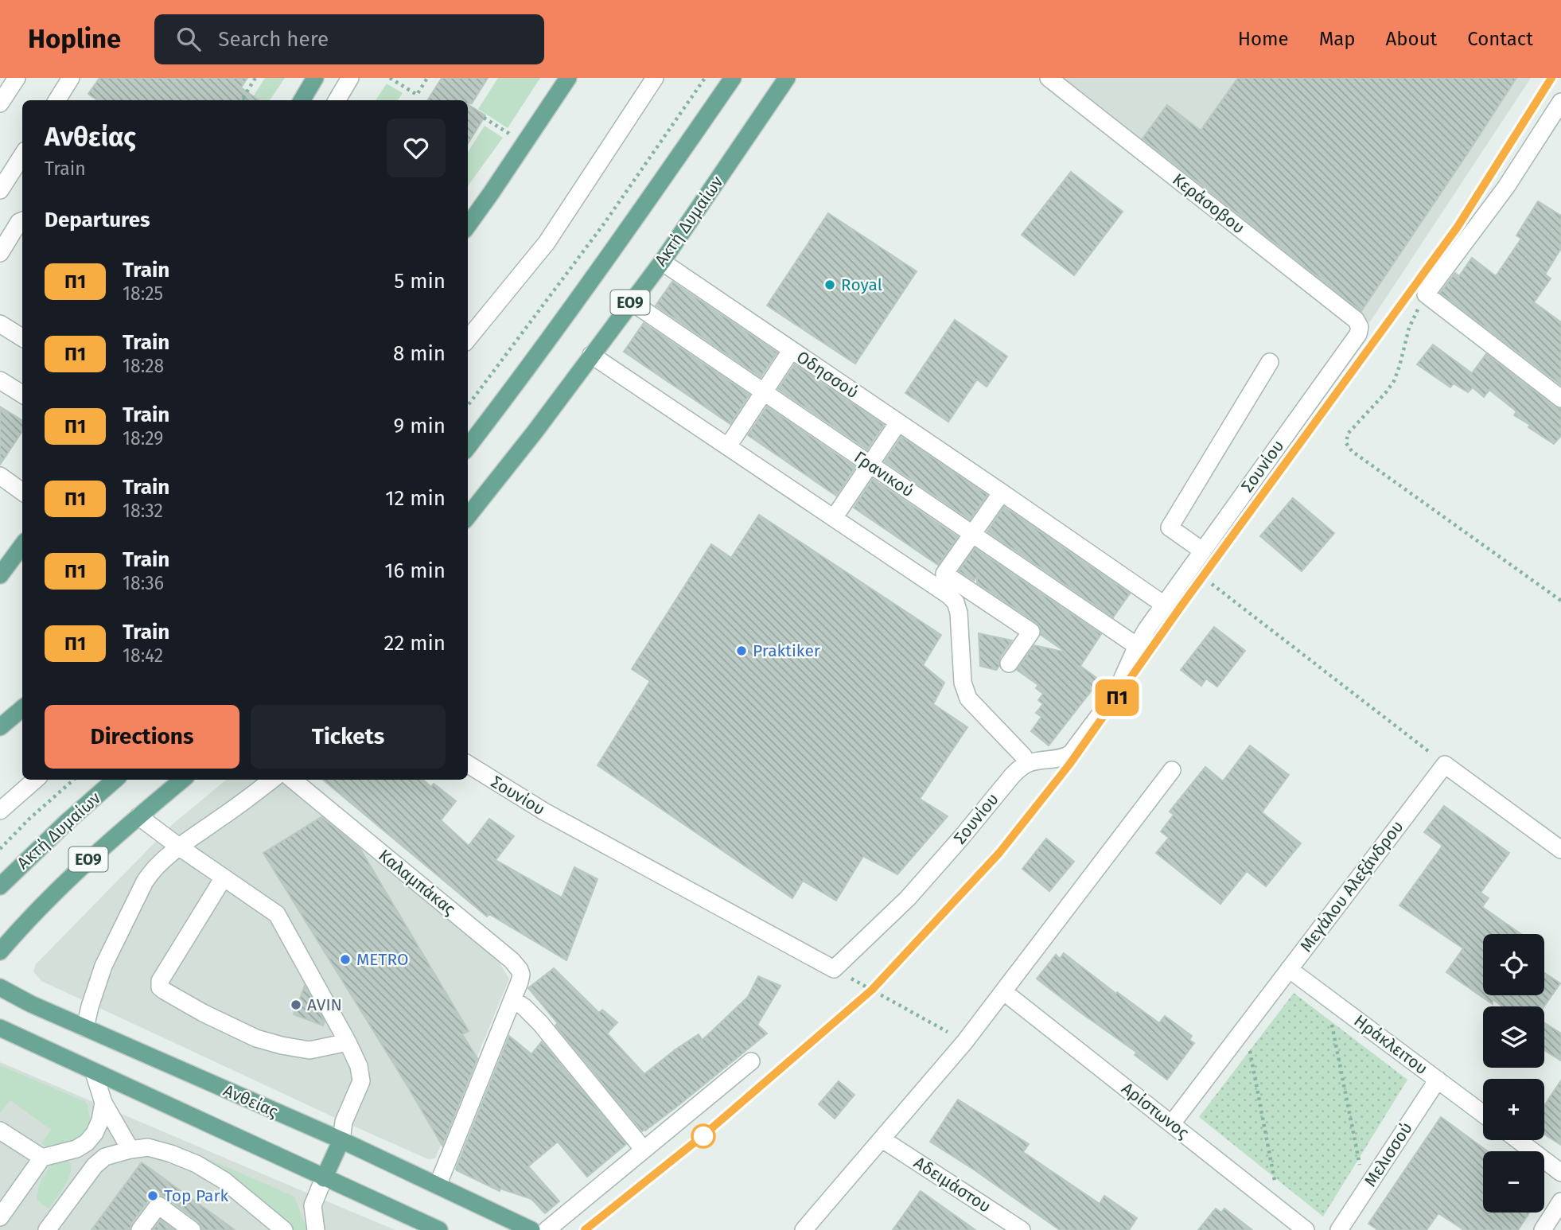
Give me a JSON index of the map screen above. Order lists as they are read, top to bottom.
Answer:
{
  "streets": {
    "main road": ["Ακτή Δυμαίων", "ΕΟ9", "Ανθείας"],
    "street": [
      "Κεράσοβου",
      "Οδησσού",
      "Σουνίου",
      "Γρανικού",
      "Καλαμπάκας",
      "Μεγάλου Αλεξάνδρου",
      "Ηράκλειτου",
      "Αρίστωνος",
      "Μελισσού",
      "Αδειμάστου"
    ]
  },
  "crossings": [
    ["Κεράσοβου", "Σουνίου"],
    ["Ακτή Δυμαίων", "Οδησσού"],
    ["Ακτή Δυμαίων", "Γρανικού"],
    ["Οδησσού", "Σουνίου"],
    ["Σουνίου", "Γρανικού"],
    ["Καλαμπάκας", "Ανθείας"],
    ["Μεγάλου Αλεξάνδρου", "Ηράκλειτου"],
    ["Μεγάλου Αλεξάνδρου", "Αρίστωνος"],
    ["Ηράκλειτου", "Μελισσού"]
  ],
  "places": [
    "Royal",
    "Praktiker",
    "METRO",
    "AVIN",
    "Top Park"
  ],
  "page": {
    "header": "Hopline",
    "search": "Search here",
    "nav": [
      "Home",
      "Map",
      "About",
      "Contact"
    ],
    "on_map": "Π1",
    "heading": [
      ["Ανθείας", "Train"],
      "Departures"
    ],
    "list": [
      {
        "mark": "Π1",
        "name": "Train",
        "note": "18:25",
        "value": "5 min"
      },
      {
        "mark": "Π1",
        "name": "Train",
        "note": "18:28",
        "value": "8 min"
      },
      {
        "mark": "Π1",
        "name": "Train",
        "note": "18:29",
        "value": "9 min"
      },
      {
        "mark": "Π1",
        "name": "Train",
        "note": "18:32",
        "value": "12 min"
      },
      {
        "mark": "Π1",
        "name": "Train",
        "note": "18:36",
        "value": "16 min"
      },
      {
        "mark": "Π1",
        "name": "Train",
        "note": "18:42",
        "value": "22 min"
      }
    ],
    "buttons": ["Directions", "Tickets"],
    "map_buttons": ["+", "−"]
  }
}
